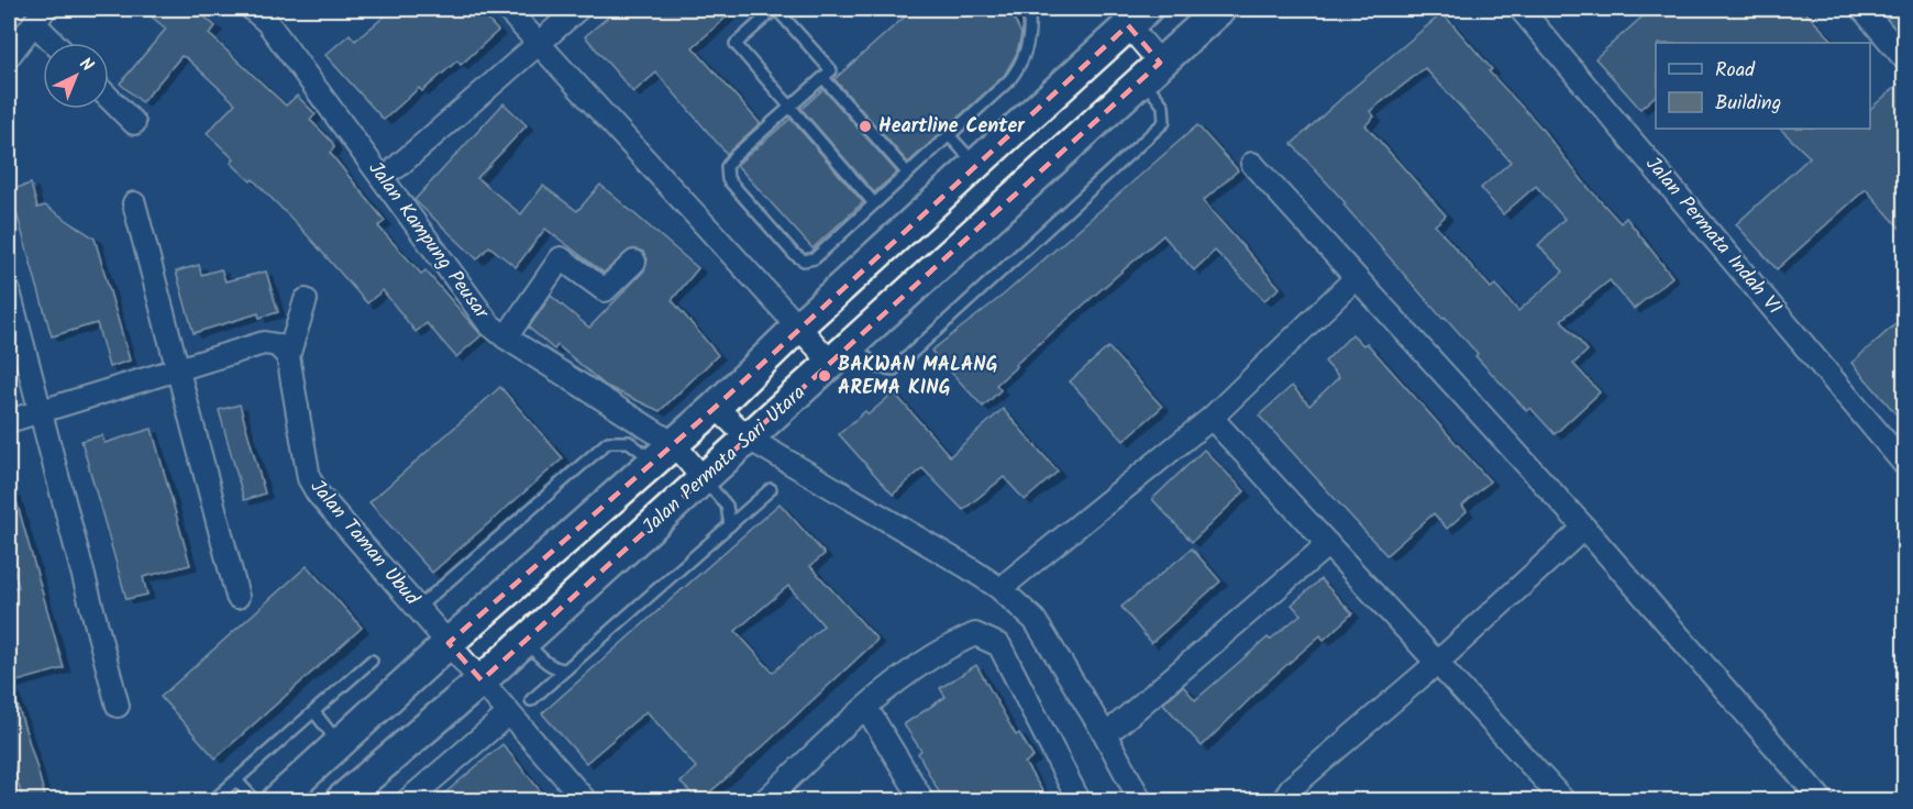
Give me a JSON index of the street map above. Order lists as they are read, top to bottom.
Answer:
{
  "streets": {
    "street": [
      "Jalan Permata Indah VI",
      "Jalan Kampung Peusar",
      "Jalan Permata Sari Utara",
      "Jalan Taman Ubud"
    ]
  },
  "crossings": [
    ["Jalan Kampung Peusar", "Jalan Permata Sari Utara"],
    ["Jalan Permata Sari Utara", "Jalan Taman Ubud"]
  ],
  "places": ["Heartline Center", "BAKWAN MALANG AREMA KING"],
  "legend": ["Road", "Building"],
  "north": "top right"
}
